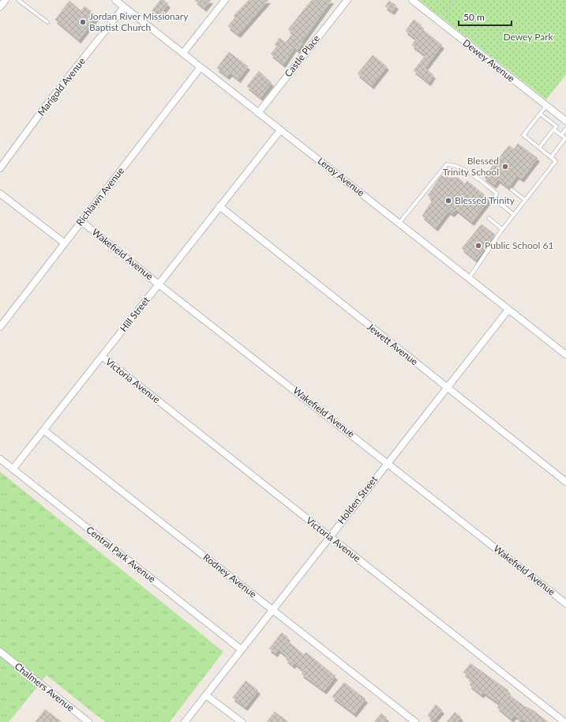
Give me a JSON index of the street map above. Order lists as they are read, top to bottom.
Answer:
{
  "streets": {
    "street": [
      "Castle Place",
      "Dewey Avenue",
      "Marigold Avenue",
      "Leroy Avenue",
      "Richlawn Avenue",
      "Wakefield Avenue",
      "Hill Street",
      "Jewett Avenue",
      "Victoria Avenue",
      "Holden Street",
      "Central Park Avenue",
      "Rodney Avenue",
      "Chalmers Avenue"
    ]
  },
  "crossings": [
    ["Castle Place", "Leroy Avenue"],
    ["Marigold Avenue", "Leroy Avenue"],
    ["Leroy Avenue", "Richlawn Avenue"],
    ["Leroy Avenue", "Hill Street"],
    ["Leroy Avenue", "Holden Street"],
    ["Richlawn Avenue", "Wakefield Avenue"],
    ["Wakefield Avenue", "Hill Street"],
    ["Wakefield Avenue", "Holden Street"],
    ["Hill Street", "Jewett Avenue"],
    ["Hill Street", "Victoria Avenue"],
    ["Hill Street", "Central Park Avenue"],
    ["Hill Street", "Rodney Avenue"],
    ["Jewett Avenue", "Holden Street"],
    ["Victoria Avenue", "Holden Street"],
    ["Holden Street", "Central Park Avenue"],
    ["Holden Street", "Rodney Avenue"]
  ],
  "parks": ["Dewey Park"],
  "places": [
    "Jordan River Missionary Baptist Church",
    "Blessed Trinity School",
    "Blessed Trinity",
    "Public School 61"
  ],
  "scale_bar": "50 m"
}
